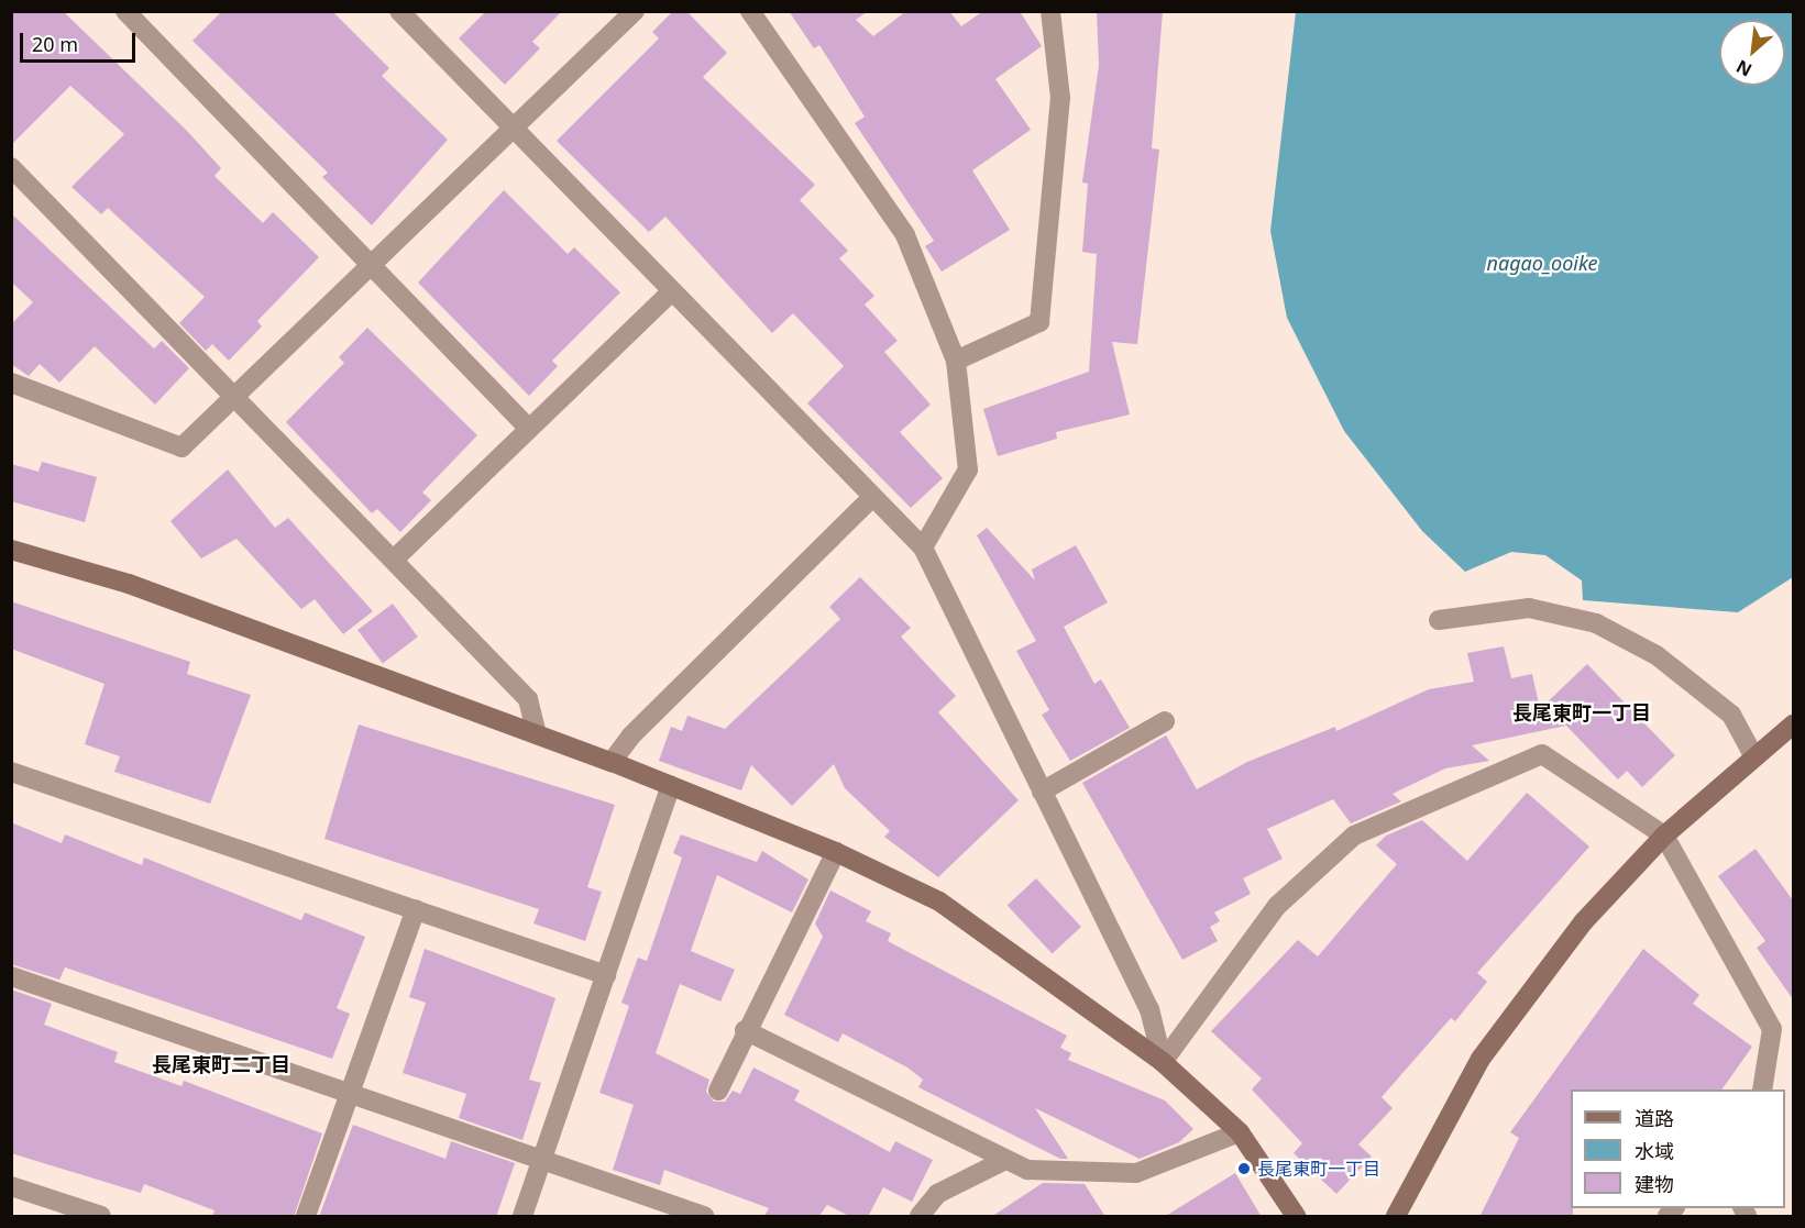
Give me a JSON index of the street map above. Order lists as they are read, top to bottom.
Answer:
{
  "districts": ["長尾東町一丁目", "長尾東町二丁目"],
  "water": ["nagao_ooike"],
  "places": ["長尾東町一丁目"],
  "legend": ["道路", "水域", "建物"],
  "scale_bar": "20 m",
  "north": "bottom left"
}
